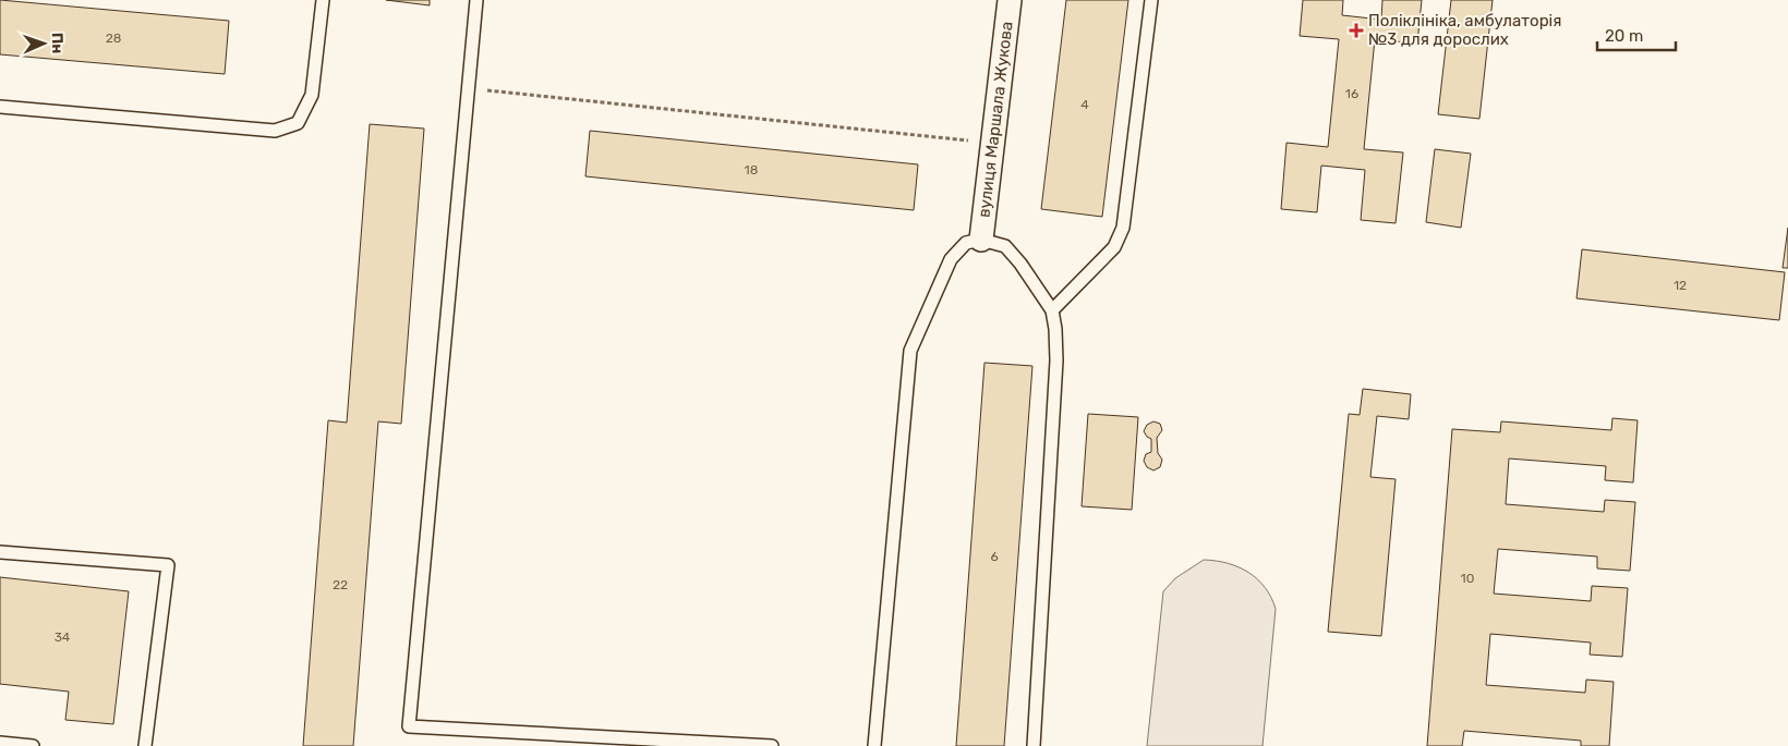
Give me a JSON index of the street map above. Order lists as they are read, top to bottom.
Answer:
{
  "streets": {
    "street": ["вулиця Маршала Жукова"]
  },
  "places": {
    "health": ["Поліклініка, амбулаторія №3 для дорослих"]
  },
  "house_numbers": [
    "28",
    "16",
    "4",
    "18",
    "12",
    "6",
    "10",
    "22",
    "34"
  ],
  "scale_bar": "20 m",
  "north": "right"
}
